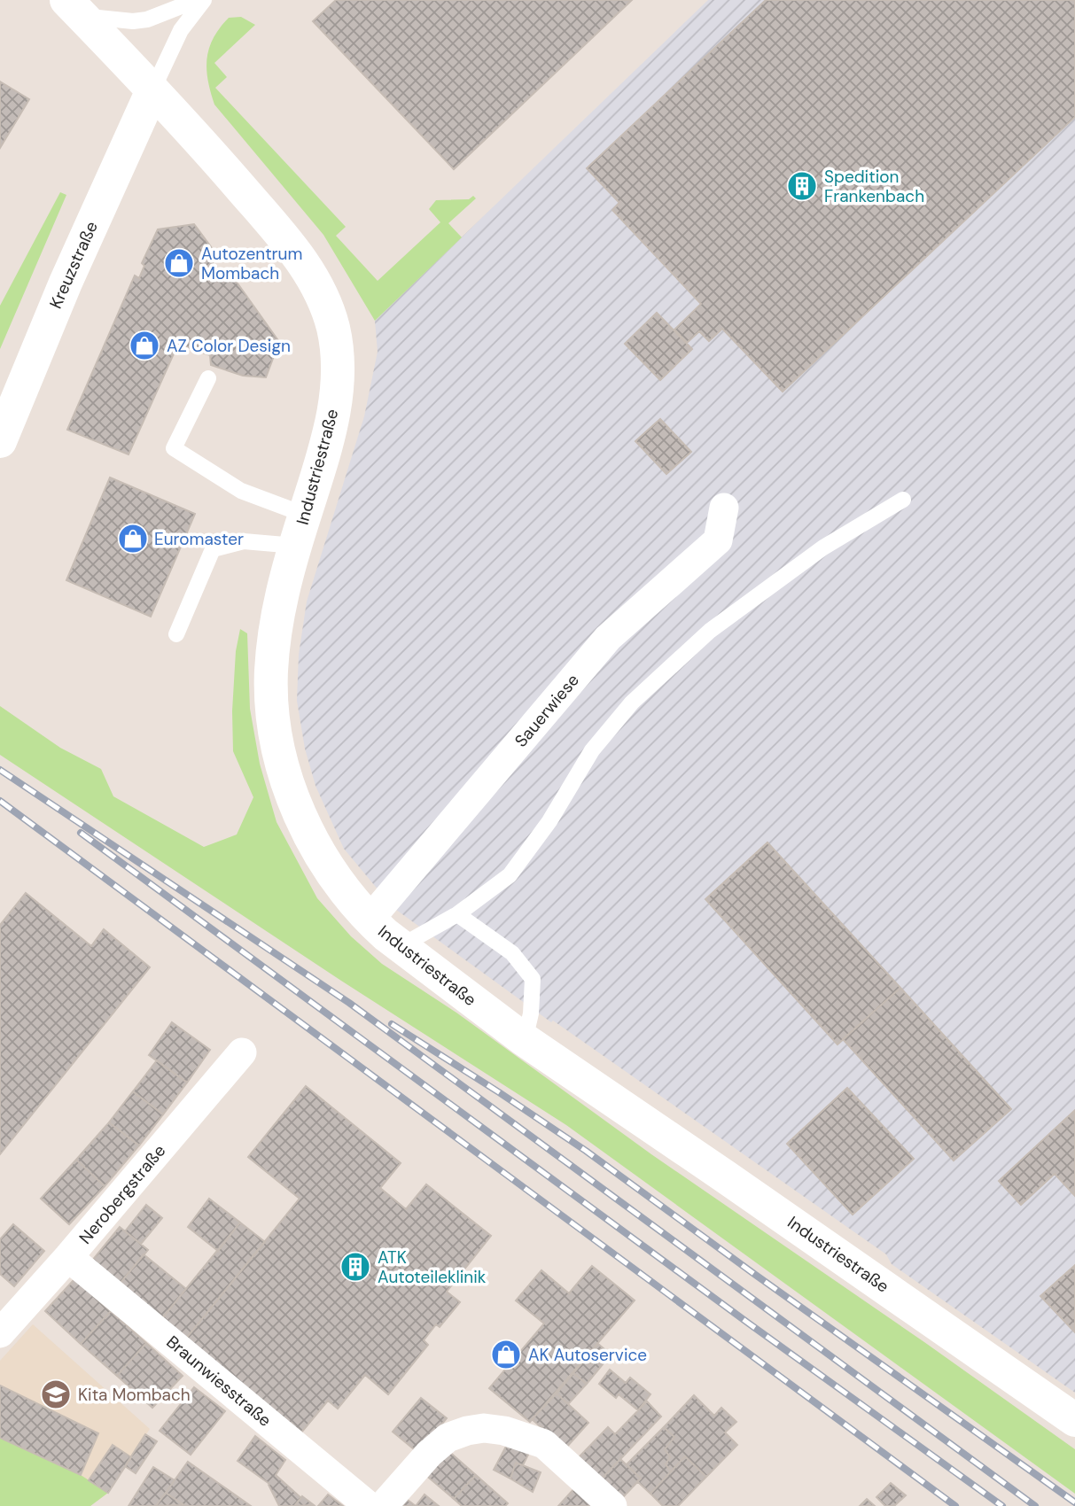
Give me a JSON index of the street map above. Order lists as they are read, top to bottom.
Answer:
{
  "streets": {
    "street": [
      "Kreuzstraße",
      "Industriestraße",
      "Sauerwiese",
      "Nerobergstraße",
      "Braunwiesstraße"
    ]
  },
  "crossings": [
    ["Kreuzstraße", "Industriestraße"],
    ["Industriestraße", "Sauerwiese"],
    ["Nerobergstraße", "Braunwiesstraße"]
  ],
  "places": {
    "building": ["Spedition Frankenbach", "ATK Autoteileklinik"],
    "shop": [
      "Autozentrum Mombach",
      "AZ Color Design",
      "Euromaster",
      "AK Autoservice"
    ],
    "school or university": ["Kita Mombach"]
  }
}
